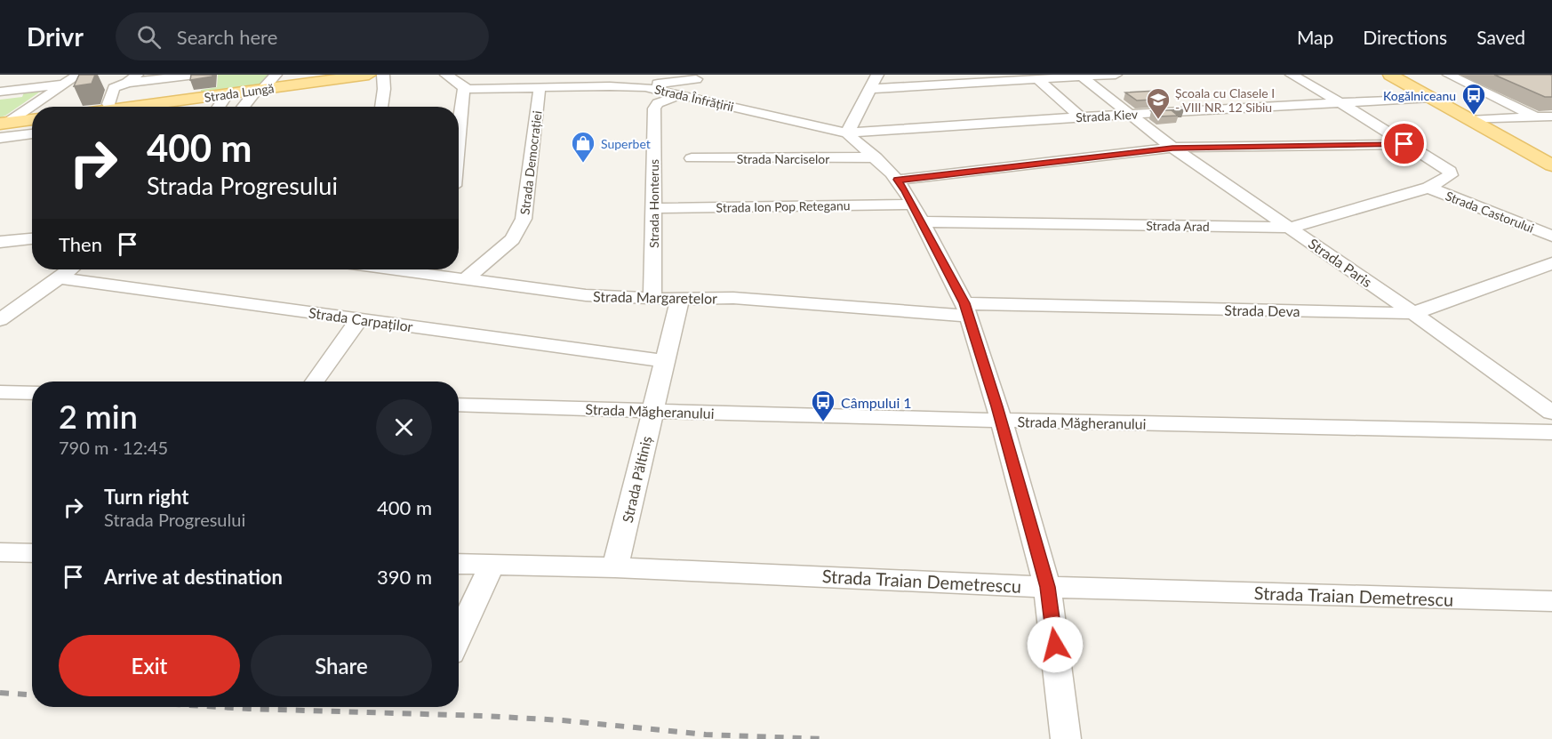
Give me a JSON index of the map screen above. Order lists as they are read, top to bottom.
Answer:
{
  "streets": {
    "main road": ["Strada Lungă"],
    "street": [
      "Strada Înfrățirii",
      "Strada Kiev",
      "Strada Narciselor",
      "Strada Democrației",
      "Strada Honterus",
      "Strada Ion Pop Reteganu",
      "Strada Castorului",
      "Strada Arad",
      "Strada Paris",
      "Strada Margaretelor",
      "Strada Deva",
      "Strada Carpaților",
      "Strada Măgheranului",
      "Strada Păltiniș",
      "Strada Traian Demetrescu"
    ]
  },
  "crossings": [
    ["Strada Înfrățirii", "Strada Kiev"],
    ["Strada Înfrățirii", "Strada Democrației"],
    ["Strada Înfrățirii", "Strada Honterus"],
    ["Strada Kiev", "Strada Paris"],
    ["Strada Democrației", "Strada Margaretelor"],
    ["Strada Honterus", "Strada Ion Pop Reteganu"],
    ["Strada Honterus", "Strada Margaretelor"],
    ["Strada Castorului", "Strada Arad"],
    ["Strada Arad", "Strada Paris"],
    ["Strada Paris", "Strada Deva"],
    ["Strada Margaretelor", "Strada Deva"],
    ["Strada Margaretelor", "Strada Păltiniș"],
    ["Strada Carpaților", "Strada Păltiniș"],
    ["Strada Măgheranului", "Strada Păltiniș"],
    ["Strada Păltiniș", "Strada Traian Demetrescu"]
  ],
  "places": {
    "bus stop": ["Kogălniceanu", "Câmpului 1"],
    "school or university": ["Școala cu Clasele I - VIII NR. 12 Sibiu"],
    "shop": ["Superbet"]
  },
  "page": {
    "header": "Drivr",
    "search": "Search here",
    "nav": ["Map", "Directions", "Saved"],
    "turn": ["400 m", "Strada Progresului"],
    "then": "Then",
    "heading": ["2 min", "790 m · 12:45"],
    "list": [
      {
        "name": "Turn right",
        "note": "Strada Progresului",
        "value": "400 m"
      },
      {
        "name": "Arrive at destination",
        "value": "390 m"
      }
    ],
    "buttons": ["Exit", "Share"]
  }
}
